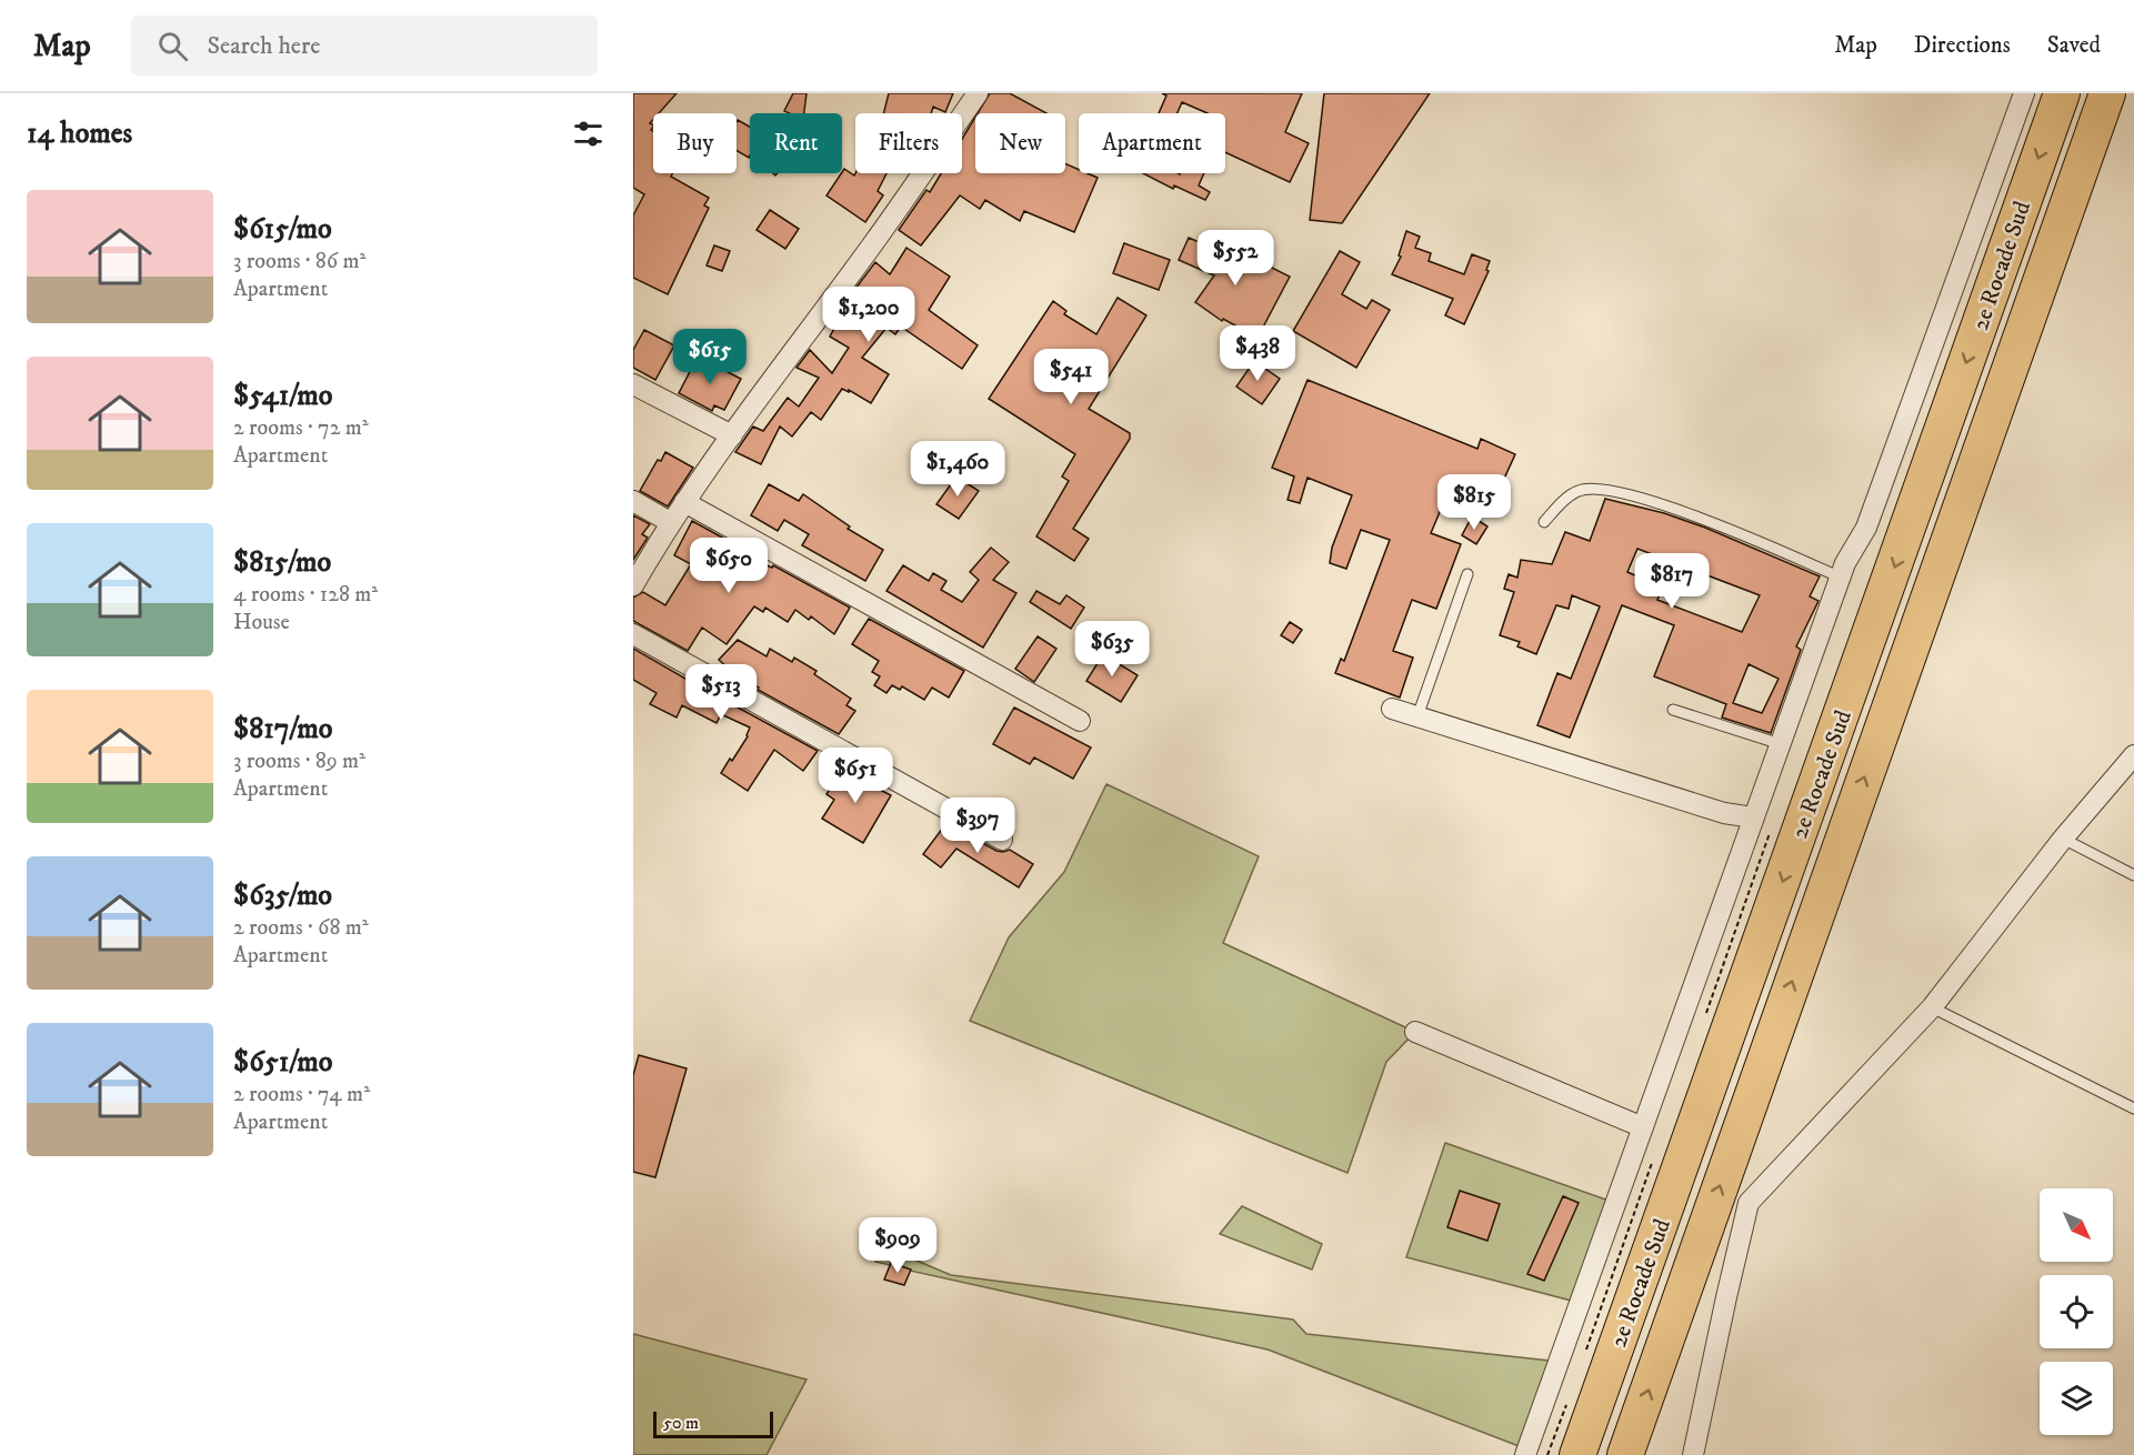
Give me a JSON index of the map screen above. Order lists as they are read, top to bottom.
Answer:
{
  "streets": {
    "highway": ["2e Rocade Sud"]
  },
  "scale_bar": "50 m",
  "north": "bottom right",
  "page": {
    "header": "Map",
    "search": "Search here",
    "nav": ["Map", "Directions", "Saved"],
    "heading": "14 homes",
    "chip": [
      "Buy",
      "Rent",
      "Filters",
      "New",
      "Apartment"
    ],
    "list": [
      {
        "name": "$615/mo",
        "note": "3 rooms · 86 m² · Apartment"
      },
      {
        "name": "$541/mo",
        "note": "2 rooms · 72 m² · Apartment"
      },
      {
        "name": "$815/mo",
        "note": "4 rooms · 128 m² · House"
      },
      {
        "name": "$817/mo",
        "note": "3 rooms · 89 m² · Apartment"
      },
      {
        "name": "$635/mo",
        "note": "2 rooms · 68 m² · Apartment"
      },
      {
        "name": "$651/mo",
        "note": "2 rooms · 74 m² · Apartment"
      }
    ],
    "price": [
      "$552",
      "$1,200",
      "$438",
      "$615",
      "$541",
      "$1,460",
      "$815",
      "$650",
      "$817",
      "$635",
      "$513",
      "$651",
      "$397",
      "$909"
    ],
    "scale": "50 m"
  }
}
